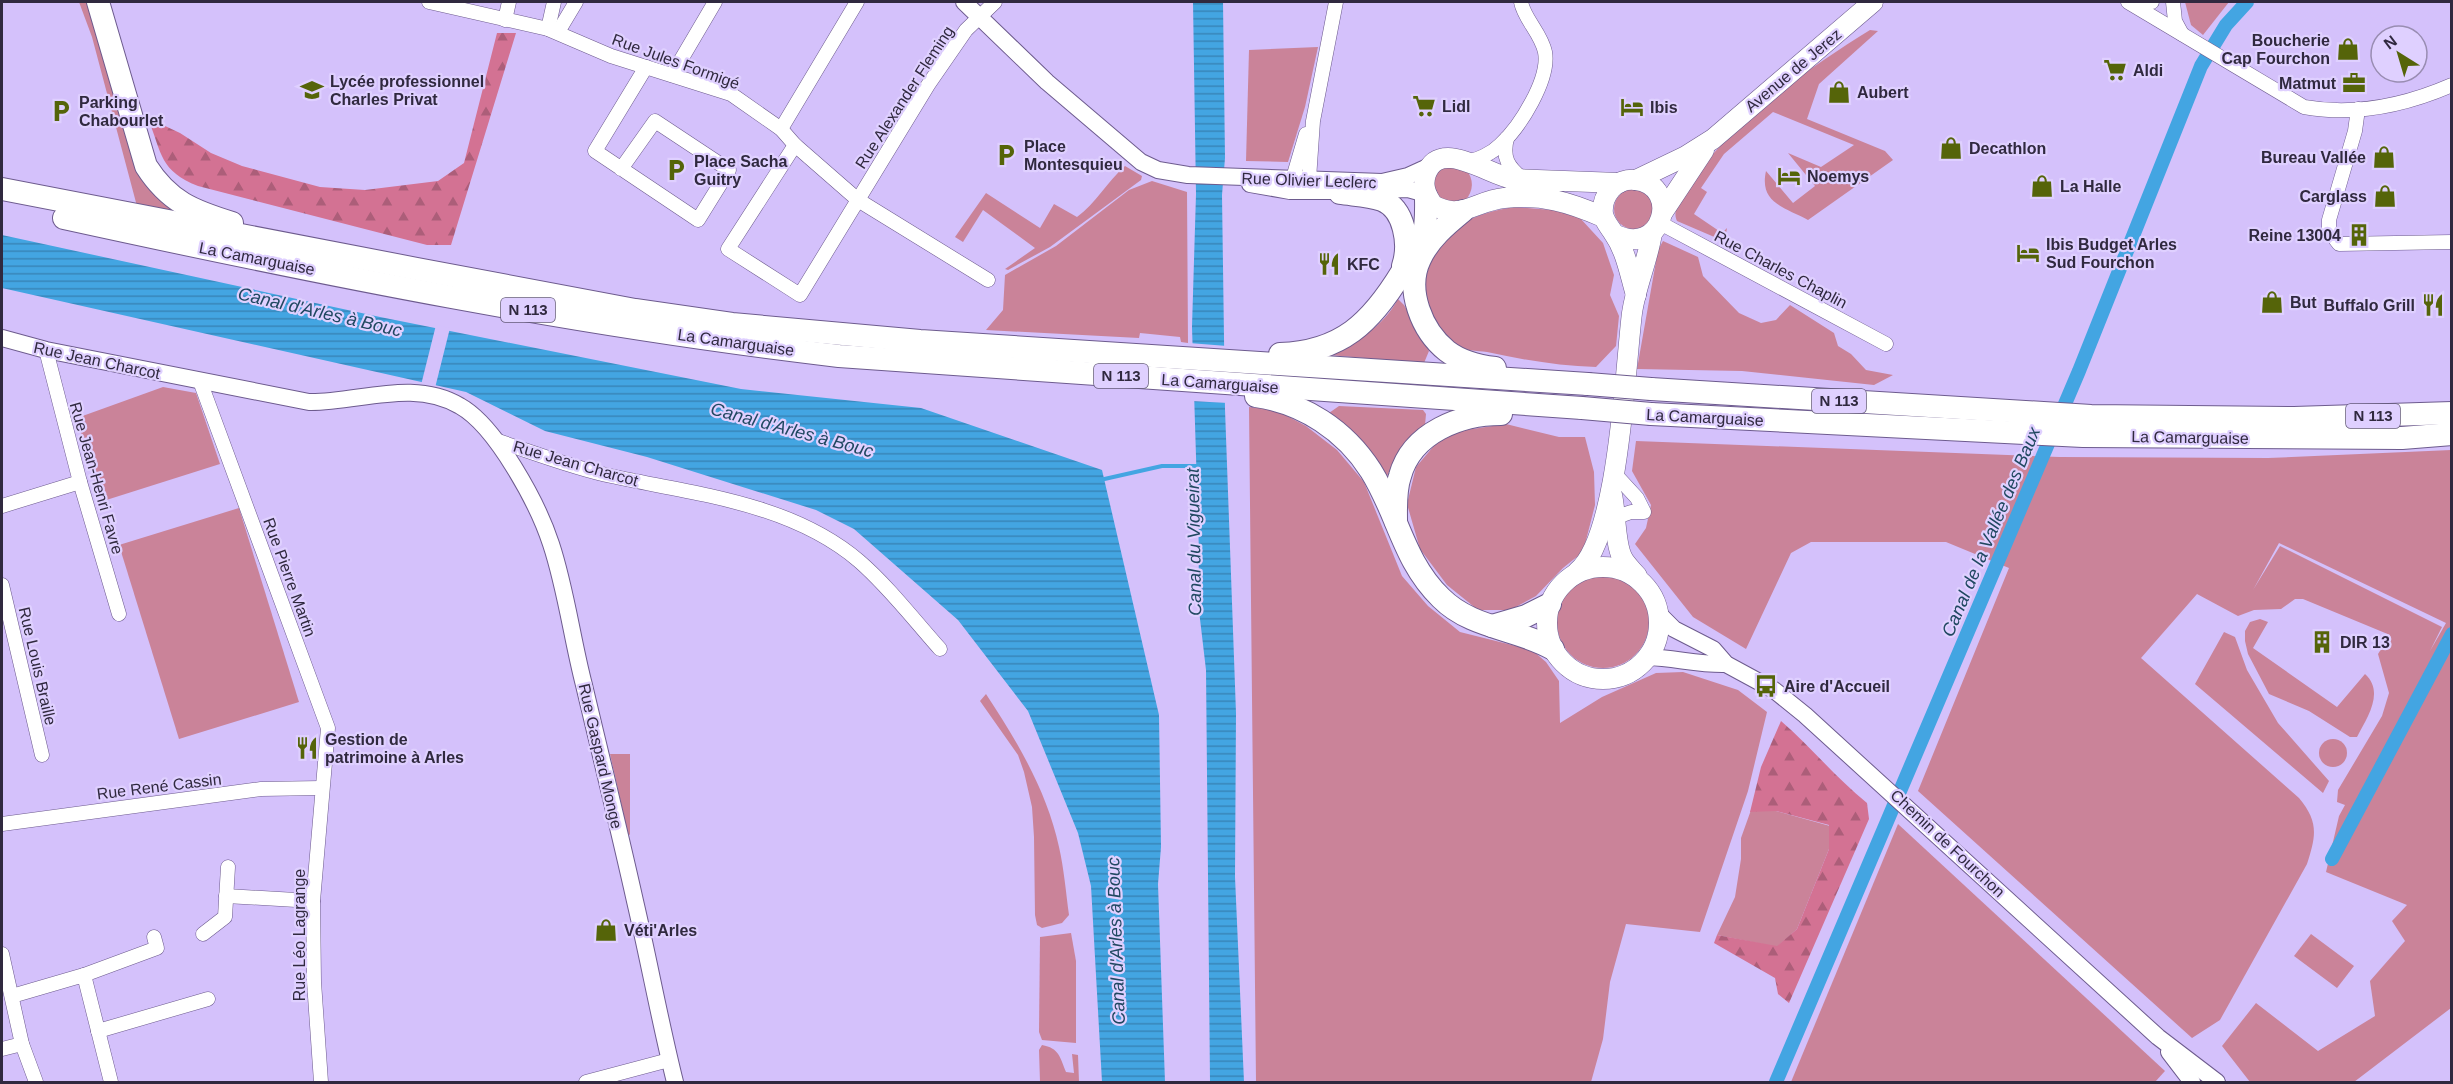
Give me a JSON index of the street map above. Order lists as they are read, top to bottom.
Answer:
{
  "streets": {
    "highway": ["La Camarguaise", "N 113"],
    "main road": ["Avenue de Jerez", "Rue Olivier Leclerc"],
    "street": [
      "Rue Jules Formigé",
      "Rue Alexander Fleming",
      "Rue Charles Chaplin",
      "Rue Jean Charcot",
      "Rue Jean-Henri Favre",
      "Rue Pierre Martin",
      "Rue Louis Braille",
      "Rue Gaspard Monge",
      "Rue René Cassin",
      "Chemin de Fourchon",
      "Rue Léo Lagrange"
    ]
  },
  "crossings": [
    ["Rue Jules Formigé", "Rue Alexander Fleming"],
    ["Avenue de Jerez", "Rue Olivier Leclerc"],
    ["Avenue de Jerez", "Rue Charles Chaplin"],
    ["Rue Olivier Leclerc", "Rue Charles Chaplin"],
    ["Rue Jean Charcot", "Rue Jean-Henri Favre"],
    ["Rue Jean Charcot", "Rue Pierre Martin"],
    ["Rue Jean Charcot", "Rue Gaspard Monge"],
    ["Rue Pierre Martin", "Rue René Cassin"],
    ["Rue Pierre Martin", "Rue Léo Lagrange"],
    ["Rue René Cassin", "Rue Léo Lagrange"]
  ],
  "water": ["Canal d'Arles à Bouc", "Canal de la Vallée des Baux", "Canal du Vigueirat"],
  "places": {
    "shop": [
      "Boucherie Cap Fourchon",
      "Aubert",
      "Decathlon",
      "Bureau Vallée",
      "La Halle",
      "Carglass",
      "But",
      "Véti'Arles"
    ],
    "supermarket": ["Aldi", "Lidl"],
    "office": ["Matmut"],
    "school or university": ["Lycée professionnel Charles Privat"],
    "hotel": ["Ibis", "Noemys", "Ibis Budget Arles Sud Fourchon"],
    "parking": ["Parking Chabourlet", "Place Montesquieu", "Place Sacha Guitry"],
    "building": ["Reine 13004", "DIR 13"],
    "restaurant": ["KFC", "Buffalo Grill", "Gestion de patrimoine à Arles"],
    "bus stop": ["Aire d'Accueil"]
  },
  "north": "top left"
}
